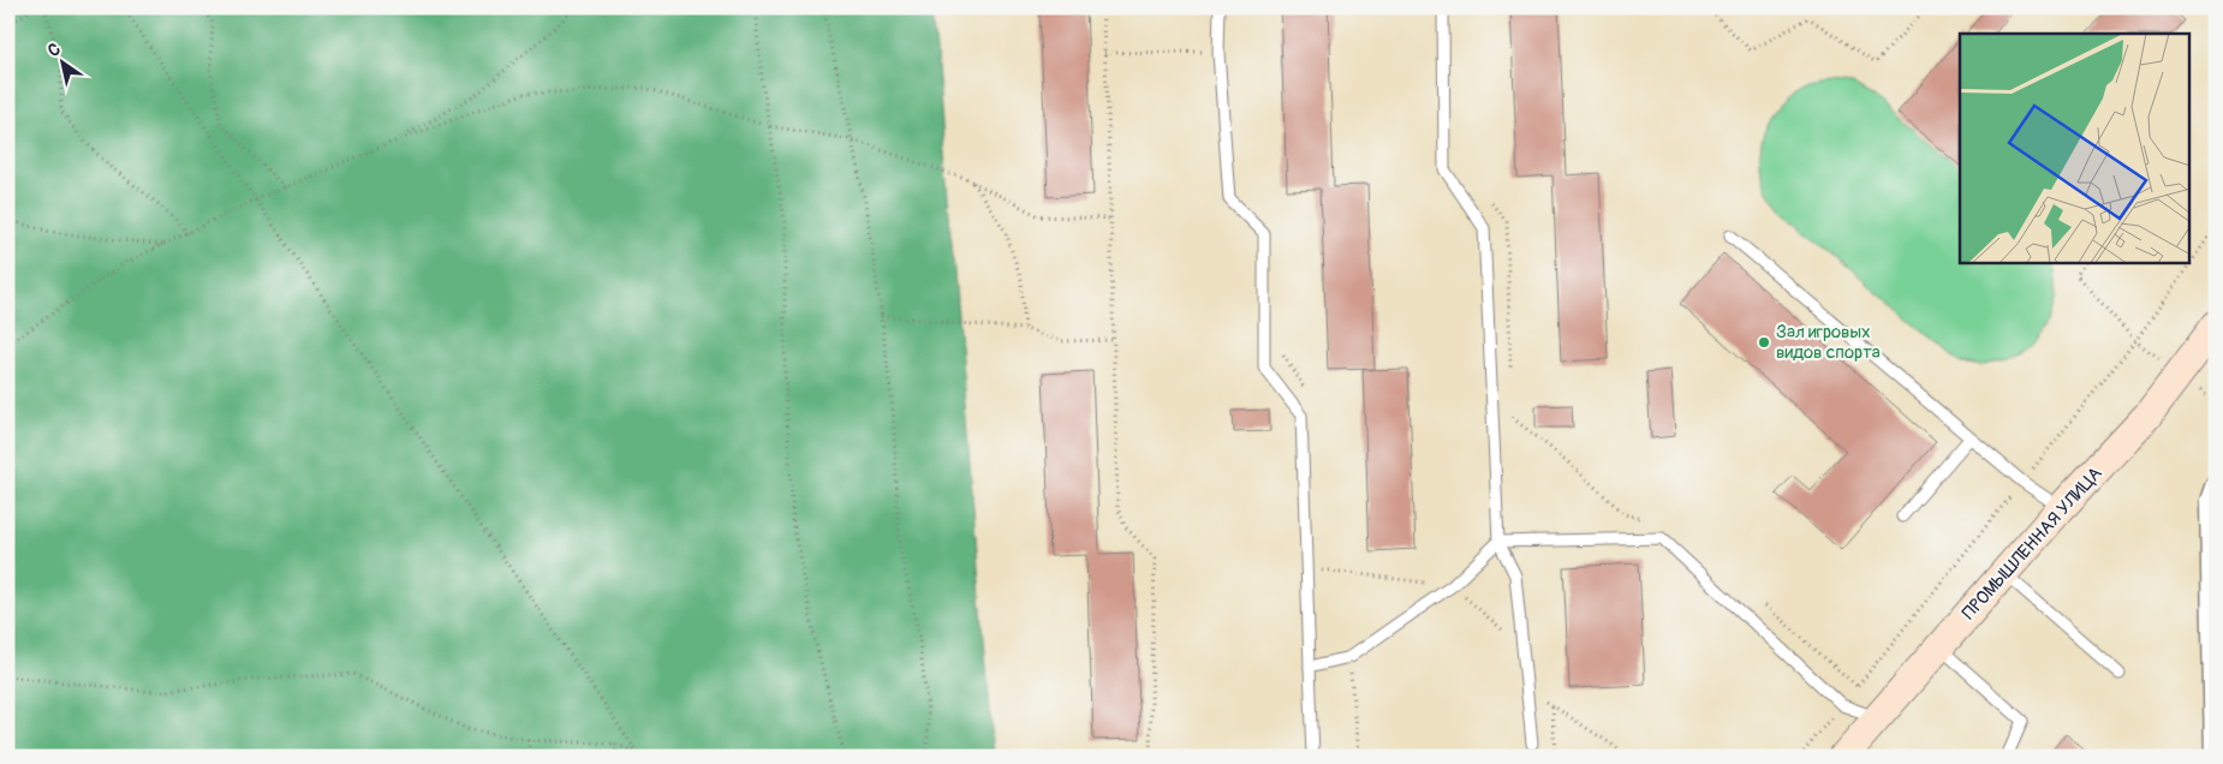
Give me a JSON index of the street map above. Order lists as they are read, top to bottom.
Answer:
{
  "streets": {
    "street": ["ПРОМЫШЛЕННАЯ УЛИЦА"]
  },
  "places": ["Зал игровых видов спорта"],
  "north": "top left"
}
